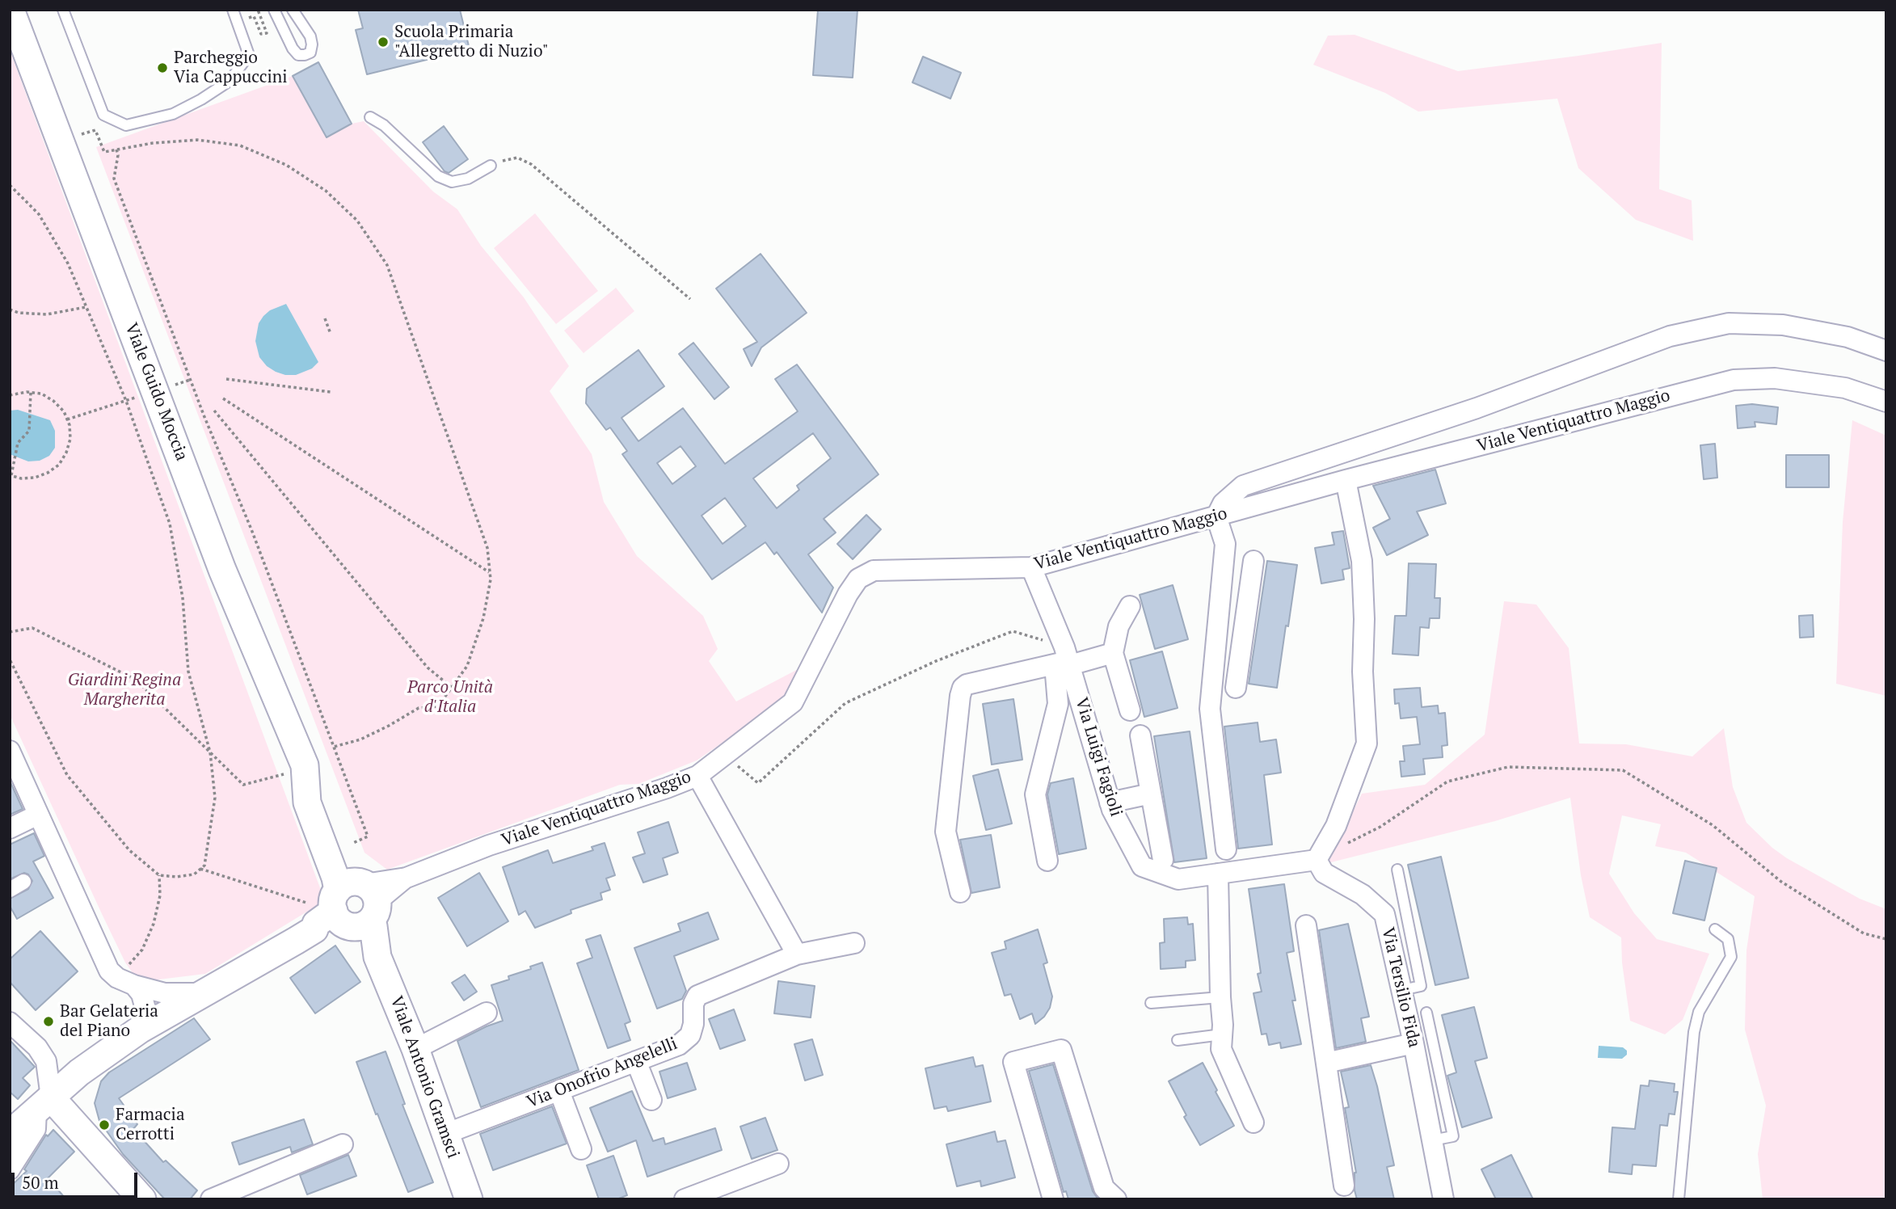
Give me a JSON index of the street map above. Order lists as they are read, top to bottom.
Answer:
{
  "streets": {
    "main road": ["Viale Guido Moccia", "Viale Ventiquattro Maggio", "Viale Antonio Gramsci"],
    "street": ["Via Luigi Fagioli", "Via Tersilio Fida", "Via Onofrio Angelelli"]
  },
  "crossings": [
    ["Viale Guido Moccia", "Viale Ventiquattro Maggio"],
    ["Viale Guido Moccia", "Viale Antonio Gramsci"],
    ["Viale Ventiquattro Maggio", "Via Luigi Fagioli"],
    ["Viale Ventiquattro Maggio", "Viale Antonio Gramsci"],
    ["Via Luigi Fagioli", "Via Tersilio Fida"],
    ["Via Onofrio Angelelli", "Viale Antonio Gramsci"]
  ],
  "parks": ["Giardini Regina Margherita", "Parco Unità d'Italia"],
  "places": [
    "Scuola Primaria \"Allegretto di Nuzio\"",
    "Parcheggio Via Cappuccini",
    "Bar Gelateria del Piano",
    "Farmacia Cerrotti"
  ],
  "scale_bar": "50 m"
}
